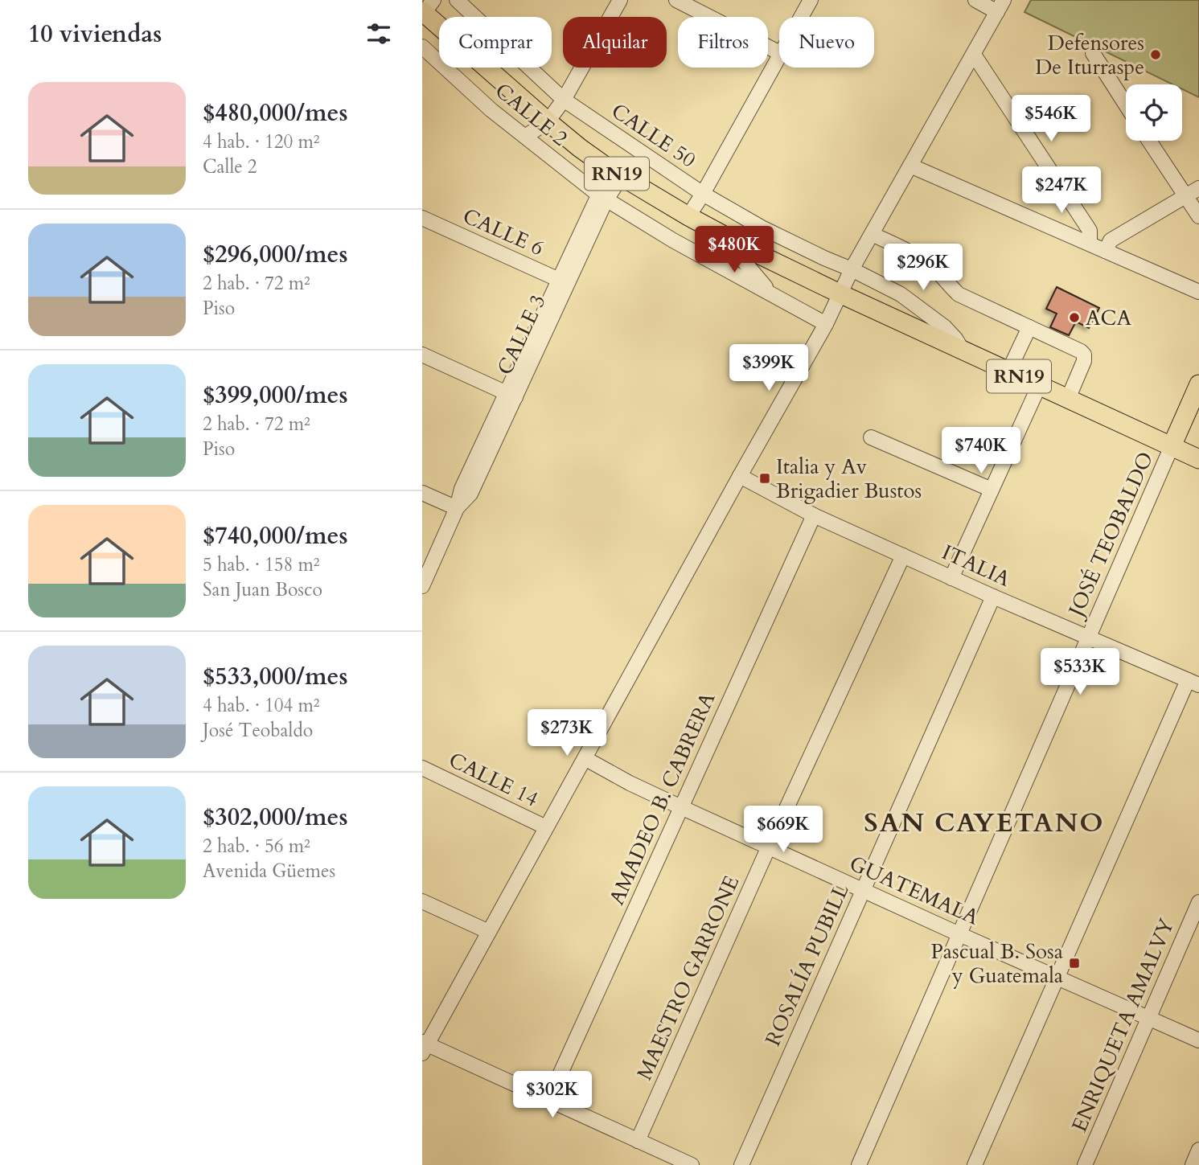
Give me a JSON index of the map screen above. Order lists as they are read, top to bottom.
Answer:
{
  "streets": {
    "main road": ["RN19"],
    "street": [
      "CALLE 2",
      "CALLE 50",
      "CALLE 6",
      "CALLE 3",
      "JOSÉ TEOBALDO",
      "ITALIA",
      "CALLE 14",
      "AMADEO B. CABRERA",
      "GUATEMALA",
      "ROSALÍA PUBILL",
      "MAESTRO GARRONE",
      "ENRIQUETA AMALVY"
    ]
  },
  "crossings": [
    ["CALLE 2", "CALLE 3"],
    ["CALLE 50", "RN19"],
    ["RN19", "CALLE 3"],
    ["RN19", "JOSÉ TEOBALDO"],
    ["CALLE 6", "CALLE 3"],
    ["JOSÉ TEOBALDO", "ITALIA"],
    ["JOSÉ TEOBALDO", "GUATEMALA"],
    ["ITALIA", "AMADEO B. CABRERA"],
    ["ITALIA", "ROSALÍA PUBILL"],
    ["ITALIA", "MAESTRO GARRONE"],
    ["AMADEO B. CABRERA", "GUATEMALA"],
    ["GUATEMALA", "ROSALÍA PUBILL"],
    ["GUATEMALA", "MAESTRO GARRONE"],
    ["GUATEMALA", "ENRIQUETA AMALVY"]
  ],
  "districts": ["SAN CAYETANO"],
  "places": {
    "other": ["Defensores De Iturraspe", "ACA"],
    "transit": ["Italia y Av Brigadier Bustos", "Pascual B. Sosa y Guatemala"]
  },
  "page": {
    "heading": "10 viviendas",
    "chip": [
      "Comprar",
      "Alquilar",
      "Filtros",
      "Nuevo"
    ],
    "list": [
      {
        "name": "$480,000/mes",
        "note": "4 hab. · 120 m² · Calle 2"
      },
      {
        "name": "$296,000/mes",
        "note": "2 hab. · 72 m² · Piso"
      },
      {
        "name": "$399,000/mes",
        "note": "2 hab. · 72 m² · Piso"
      },
      {
        "name": "$740,000/mes",
        "note": "5 hab. · 158 m² · San Juan Bosco"
      },
      {
        "name": "$533,000/mes",
        "note": "4 hab. · 104 m² · José Teobaldo"
      },
      {
        "name": "$302,000/mes",
        "note": "2 hab. · 56 m² · Avenida Güemes"
      }
    ],
    "price": [
      "$546K",
      "$247K",
      "$480K",
      "$296K",
      "$399K",
      "$740K",
      "$533K",
      "$273K",
      "$669K",
      "$302K"
    ]
  }
}
